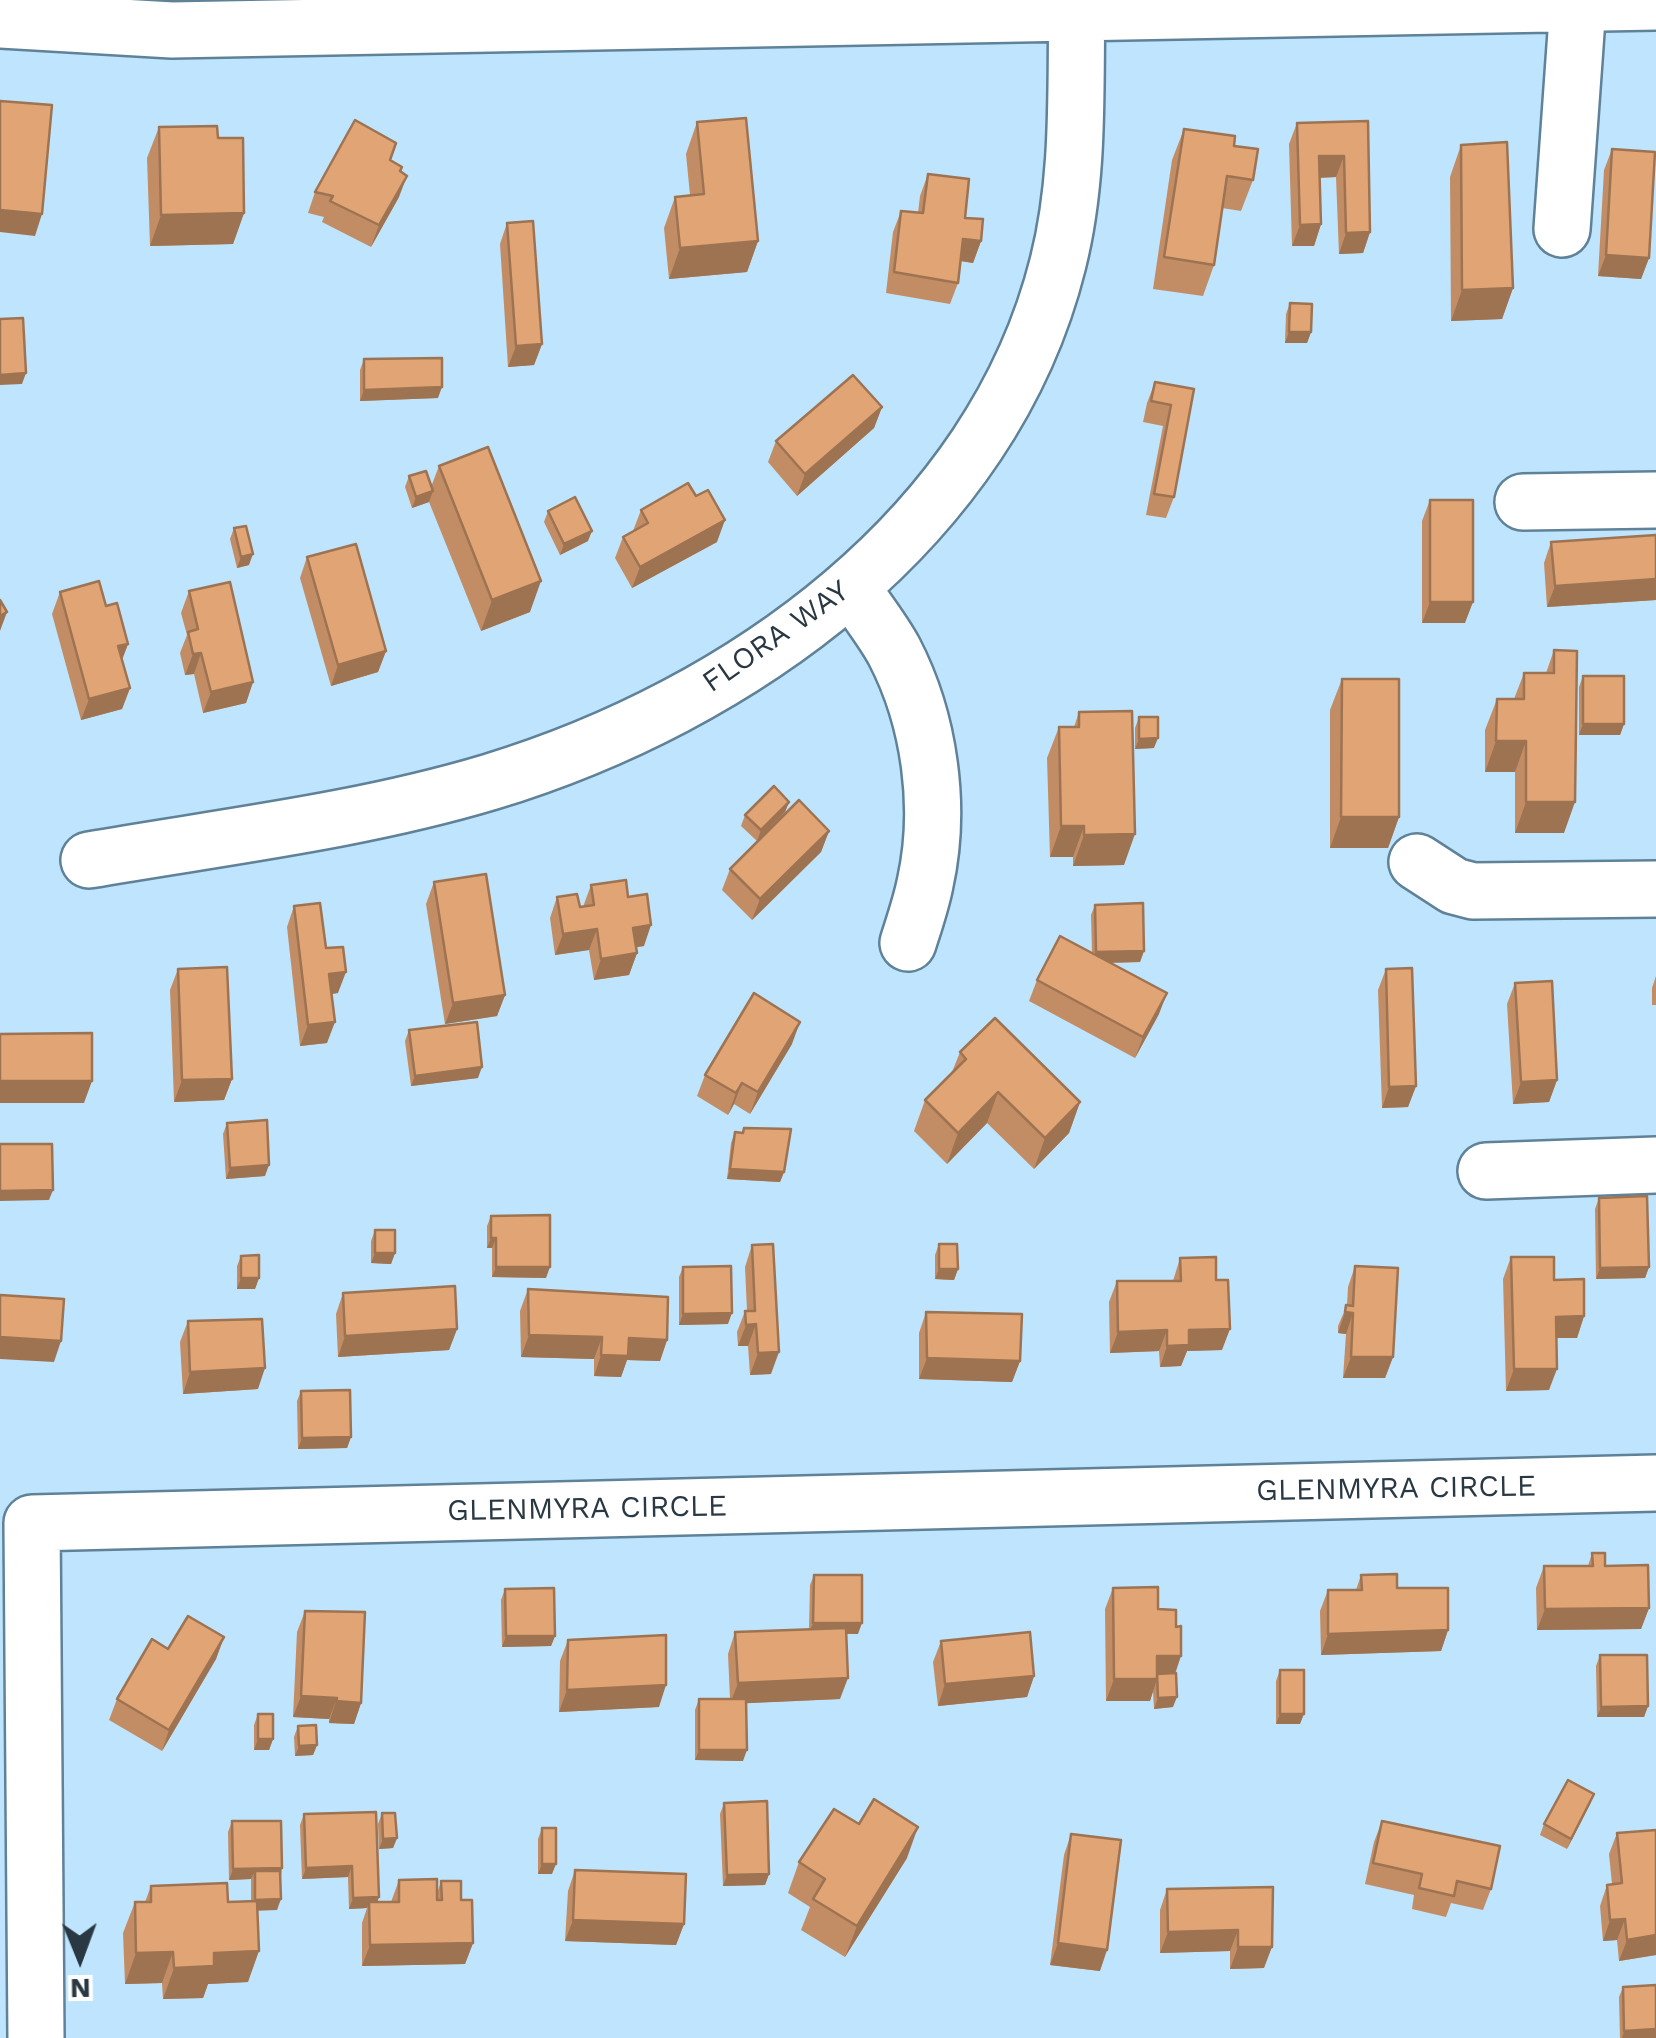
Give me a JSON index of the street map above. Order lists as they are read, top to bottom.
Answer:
{
  "streets": {
    "street": ["FLORA WAY", "GLENMYRA CIRCLE"]
  },
  "north": "bottom"
}
